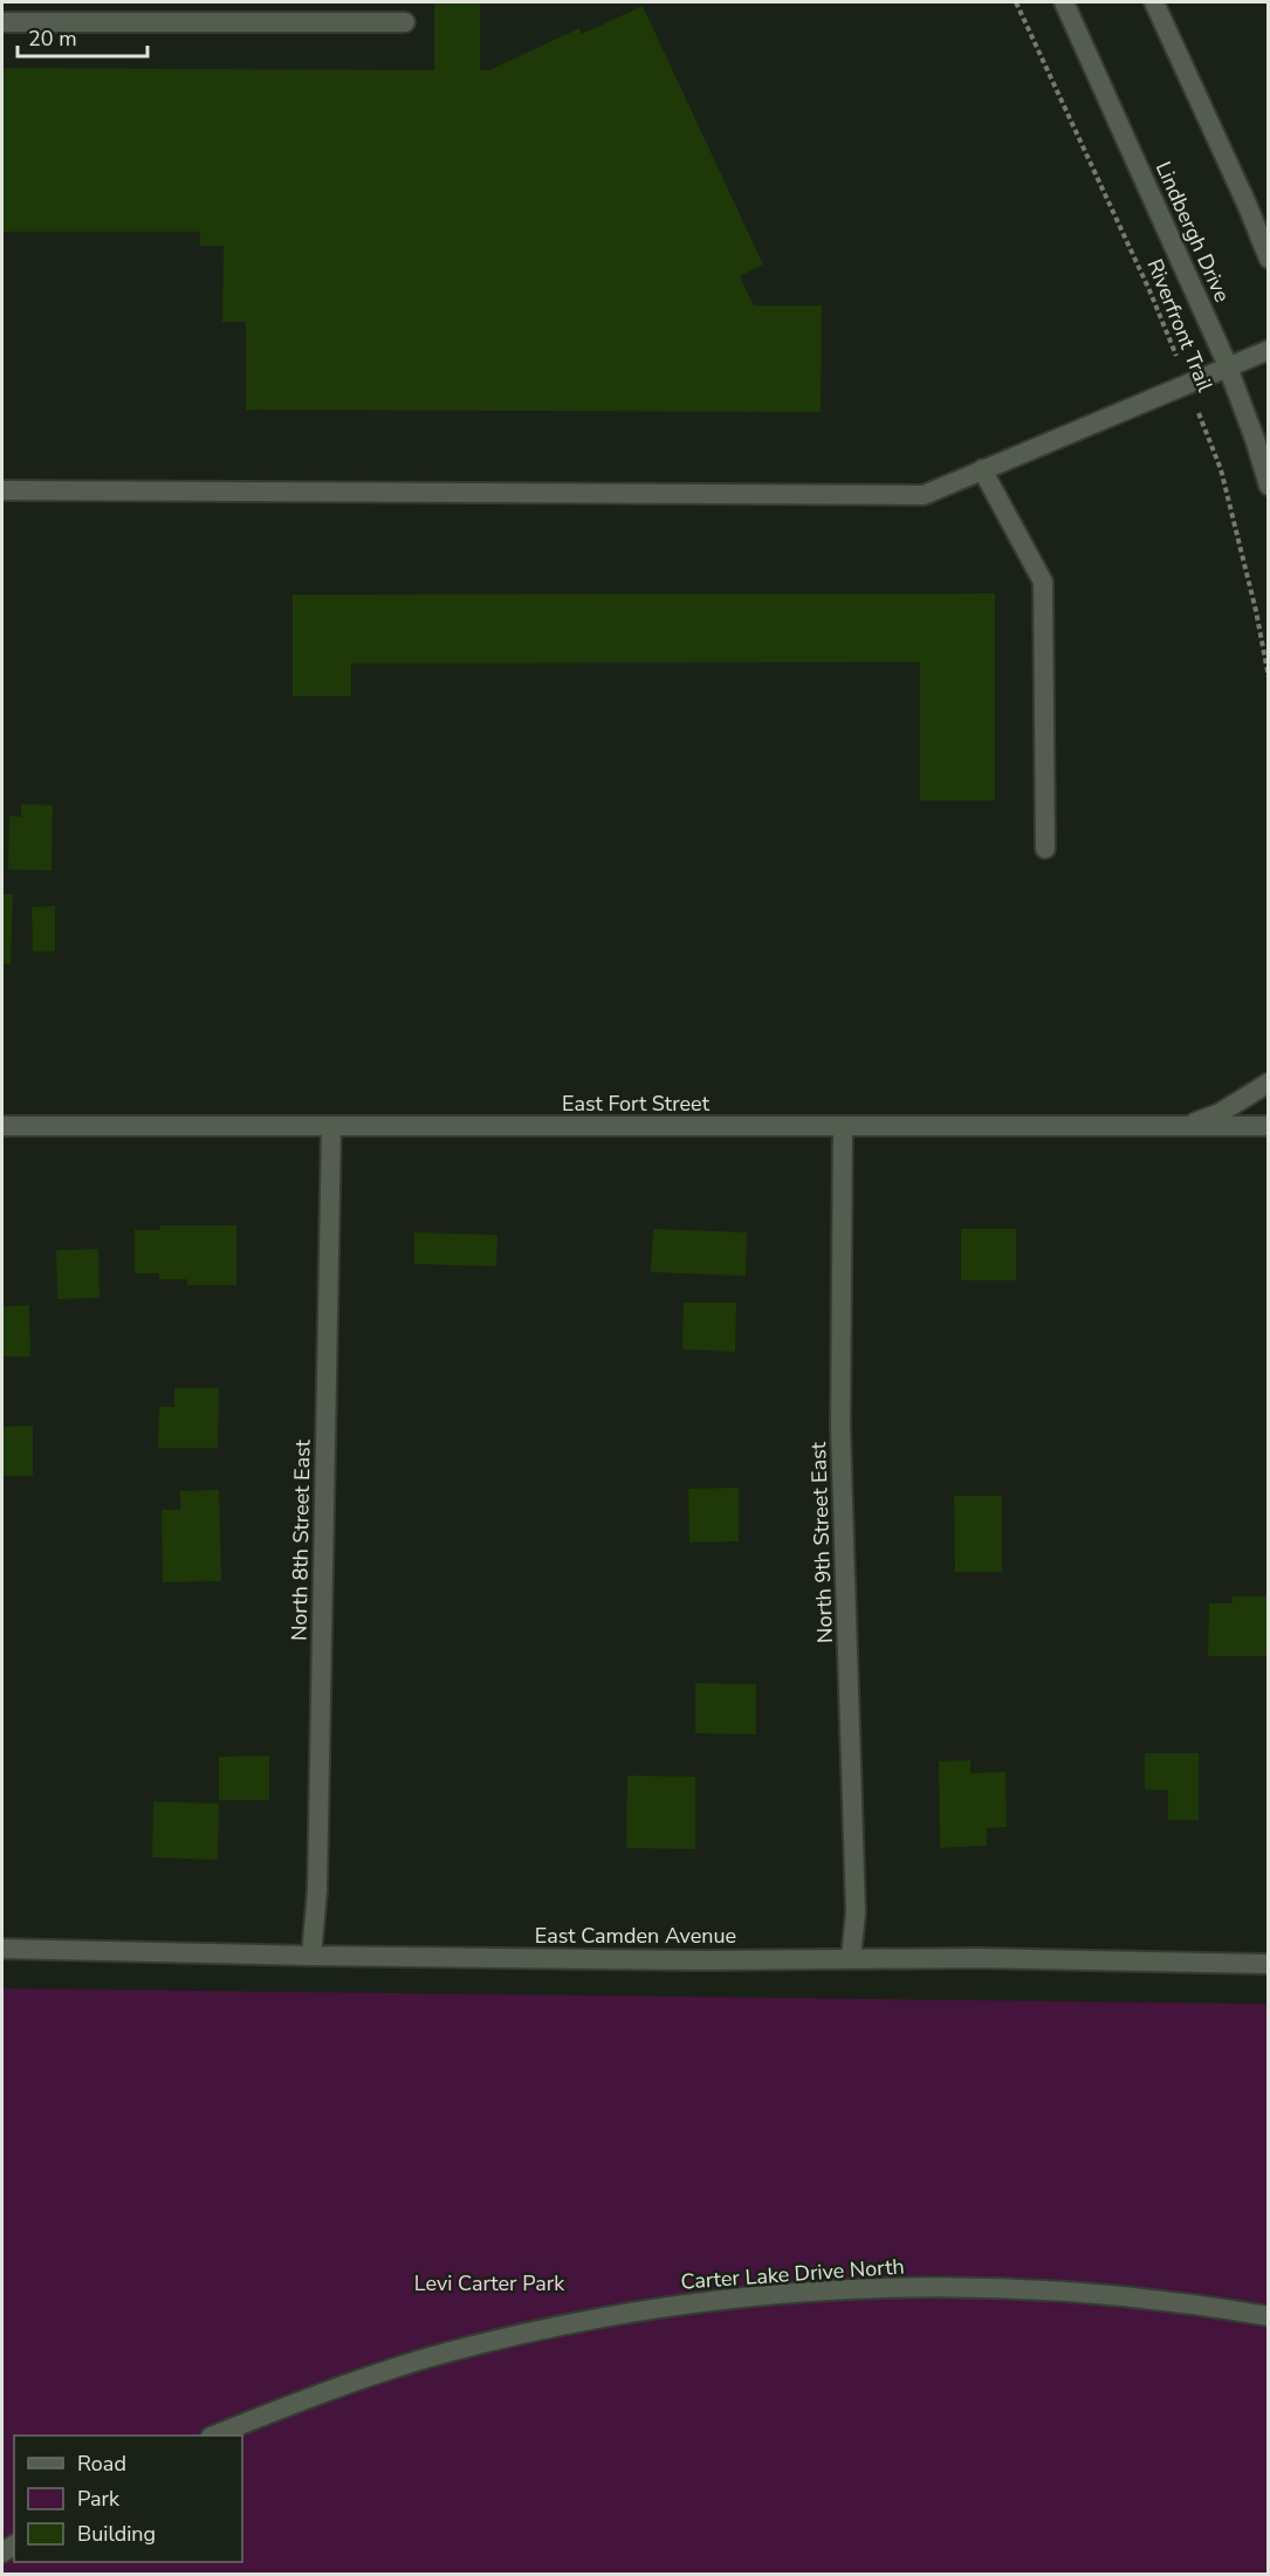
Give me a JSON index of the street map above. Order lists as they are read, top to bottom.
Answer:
{
  "streets": {
    "street": [
      "Lindbergh Drive",
      "East Fort Street",
      "North 8th Street East",
      "North 9th Street East",
      "East Camden Avenue",
      "Carter Lake Drive North"
    ],
    "path": ["Riverfront Trail"]
  },
  "crossings": [
    ["East Fort Street", "North 8th Street East"],
    ["East Fort Street", "North 9th Street East"],
    ["North 8th Street East", "East Camden Avenue"],
    ["North 9th Street East", "East Camden Avenue"]
  ],
  "parks": ["Levi Carter Park"],
  "legend": ["Road", "Park", "Building"],
  "scale_bar": "20 m"
}
